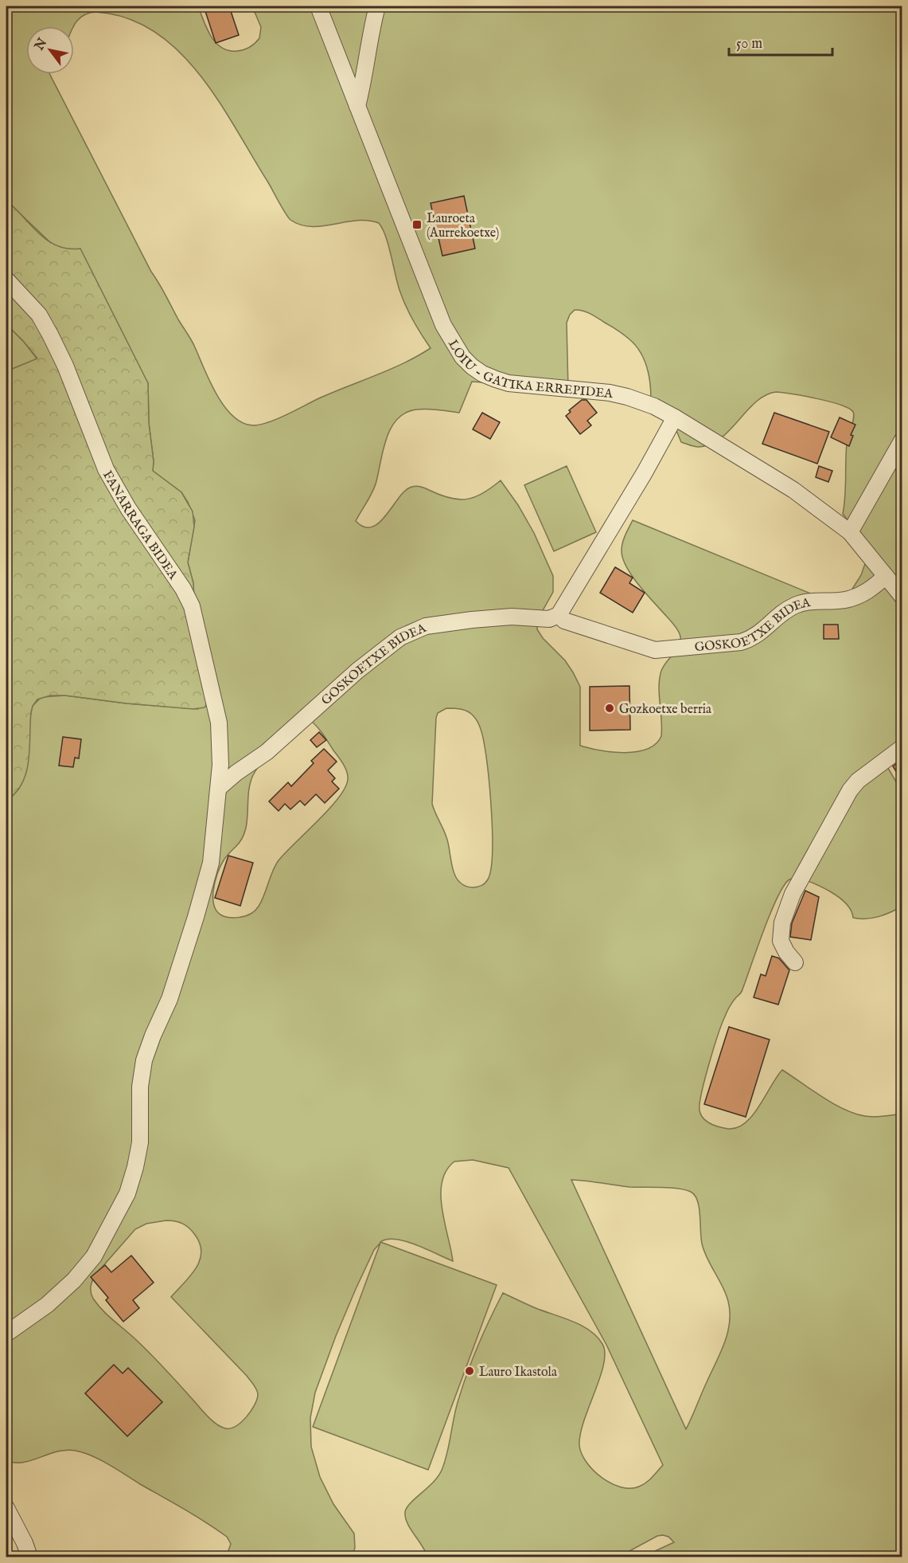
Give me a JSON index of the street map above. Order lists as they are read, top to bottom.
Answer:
{
  "streets": {
    "street": ["LOIU - GATIKA ERREPIDEA", "FANARRAGA BIDEA", "GOSKOETXE BIDEA"]
  },
  "crossings": [
    ["LOIU - GATIKA ERREPIDEA", "GOSKOETXE BIDEA"],
    ["FANARRAGA BIDEA", "GOSKOETXE BIDEA"]
  ],
  "places": {
    "transit": ["Lauroeta (Aurrekoetxe)"],
    "other": ["Gozkoetxe berria", "Lauro Ikastola"]
  },
  "scale_bar": "50 m",
  "north": "top left"
}
